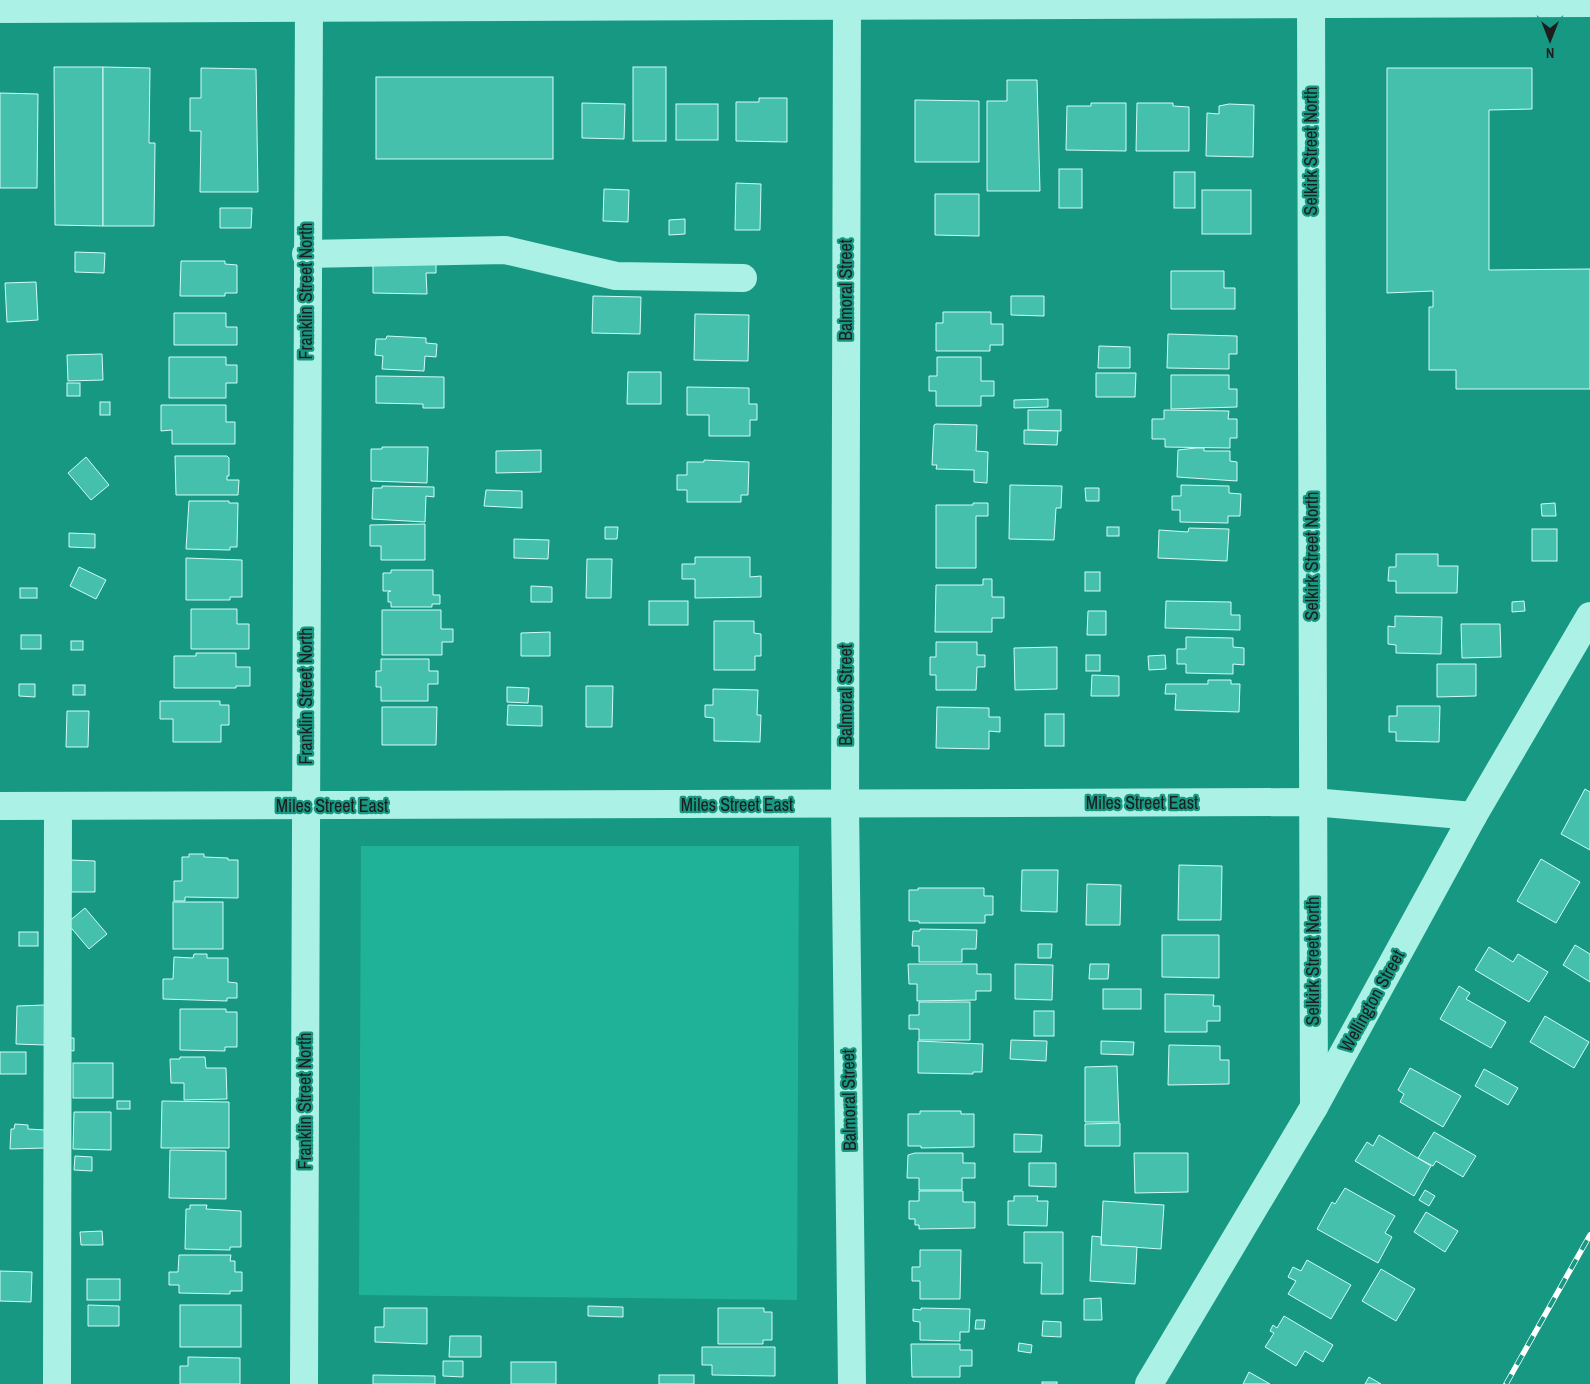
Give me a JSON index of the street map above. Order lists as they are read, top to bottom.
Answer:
{
  "streets": {
    "street": [
      "Selkirk Street North",
      "Balmoral Street",
      "Franklin Street North",
      "Miles Street East",
      "Wellington Street"
    ]
  },
  "crossings": [
    ["Selkirk Street North", "Miles Street East"],
    ["Selkirk Street North", "Wellington Street"],
    ["Balmoral Street", "Miles Street East"],
    ["Franklin Street North", "Miles Street East"],
    ["Miles Street East", "Wellington Street"]
  ],
  "north": "bottom"
}
